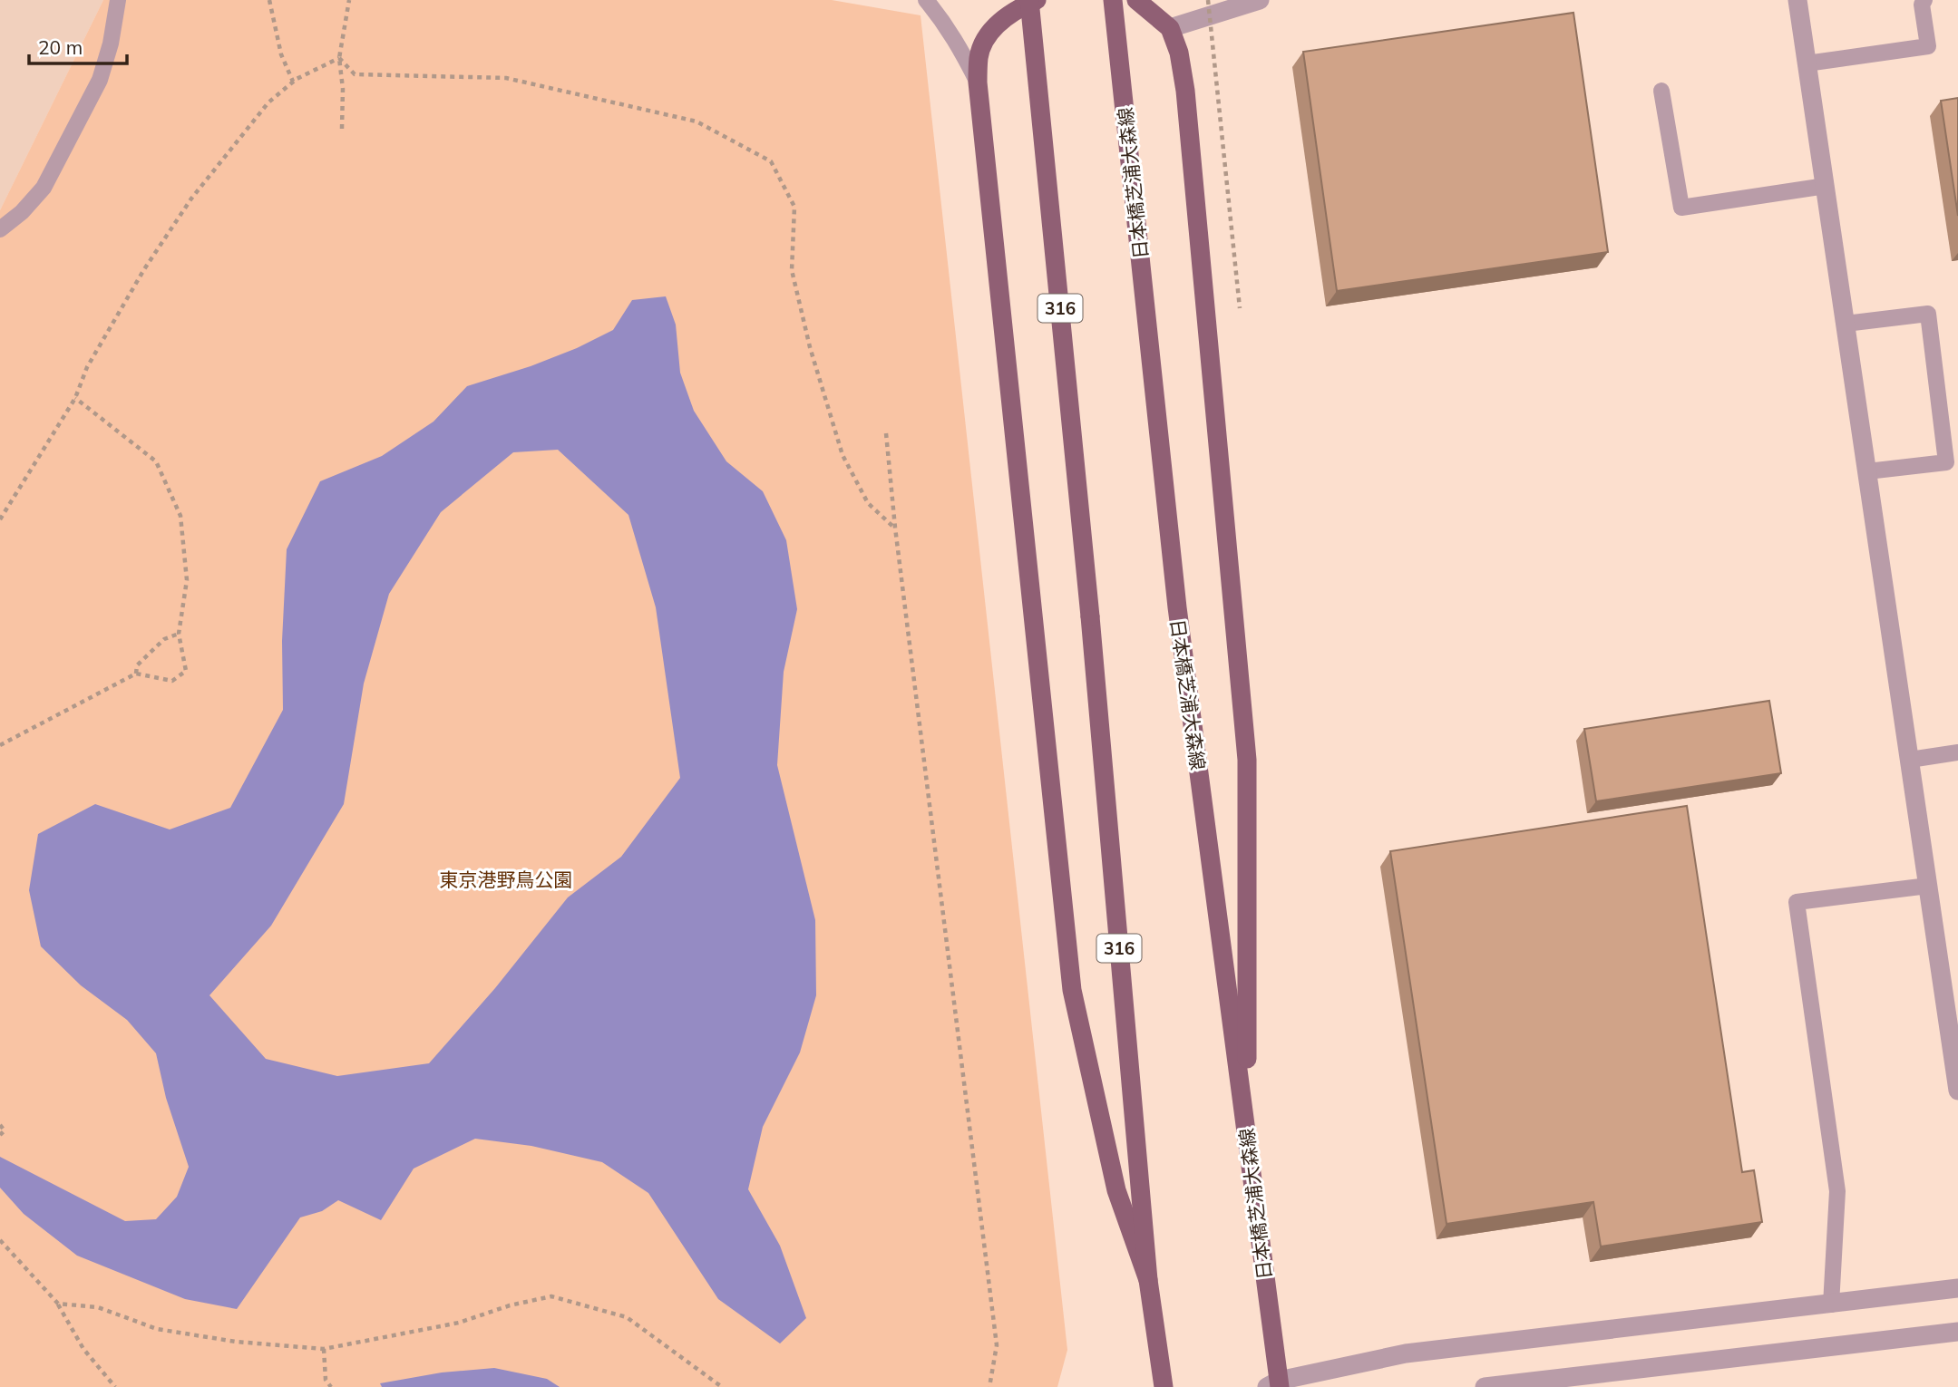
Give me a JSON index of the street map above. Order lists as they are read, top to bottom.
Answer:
{
  "streets": {
    "main road": ["日本橋芝浦大森線", "316"]
  },
  "parks": ["東京港野鳥公園"],
  "scale_bar": "20 m"
}
